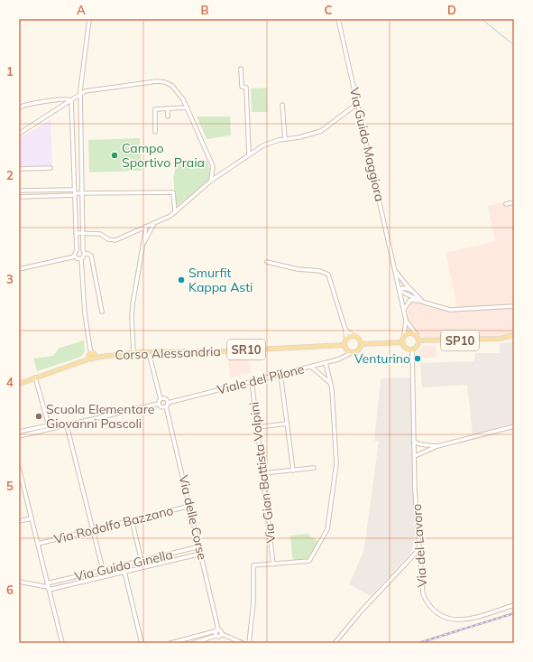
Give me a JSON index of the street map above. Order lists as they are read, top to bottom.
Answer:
{
  "streets": {
    "main road": ["SP10", "SR10", "Corso Alessandria"],
    "street": [
      "Via Guido Maggiora",
      "Viale del Pilone",
      "Via Gian Battista Volpini",
      "Via delle Corse",
      "Via Rodolfo Bazzano",
      "Via del Lavoro",
      "Via Guido Ginella"
    ]
  },
  "crossings": [
    ["Via Guido Maggiora", "SP10"],
    ["Via Guido Maggiora", "Via del Lavoro"],
    ["SP10", "Via del Lavoro"],
    ["Corso Alessandria", "Viale del Pilone"],
    ["Viale del Pilone", "Via Gian Battista Volpini"],
    ["Viale del Pilone", "Via delle Corse"],
    ["Via delle Corse", "Via Rodolfo Bazzano"],
    ["Via delle Corse", "Via Guido Ginella"]
  ],
  "places": [
    "Campo Sportivo Praia",
    "Smurfit Kappa Asti",
    "Venturino",
    "Scuola Elementare Giovanni Pascoli"
  ],
  "grid": {
    "columns": [
      "A",
      "B",
      "C",
      "D"
    ],
    "rows": [
      "1",
      "2",
      "3",
      "4",
      "5",
      "6"
    ]
  }
}
